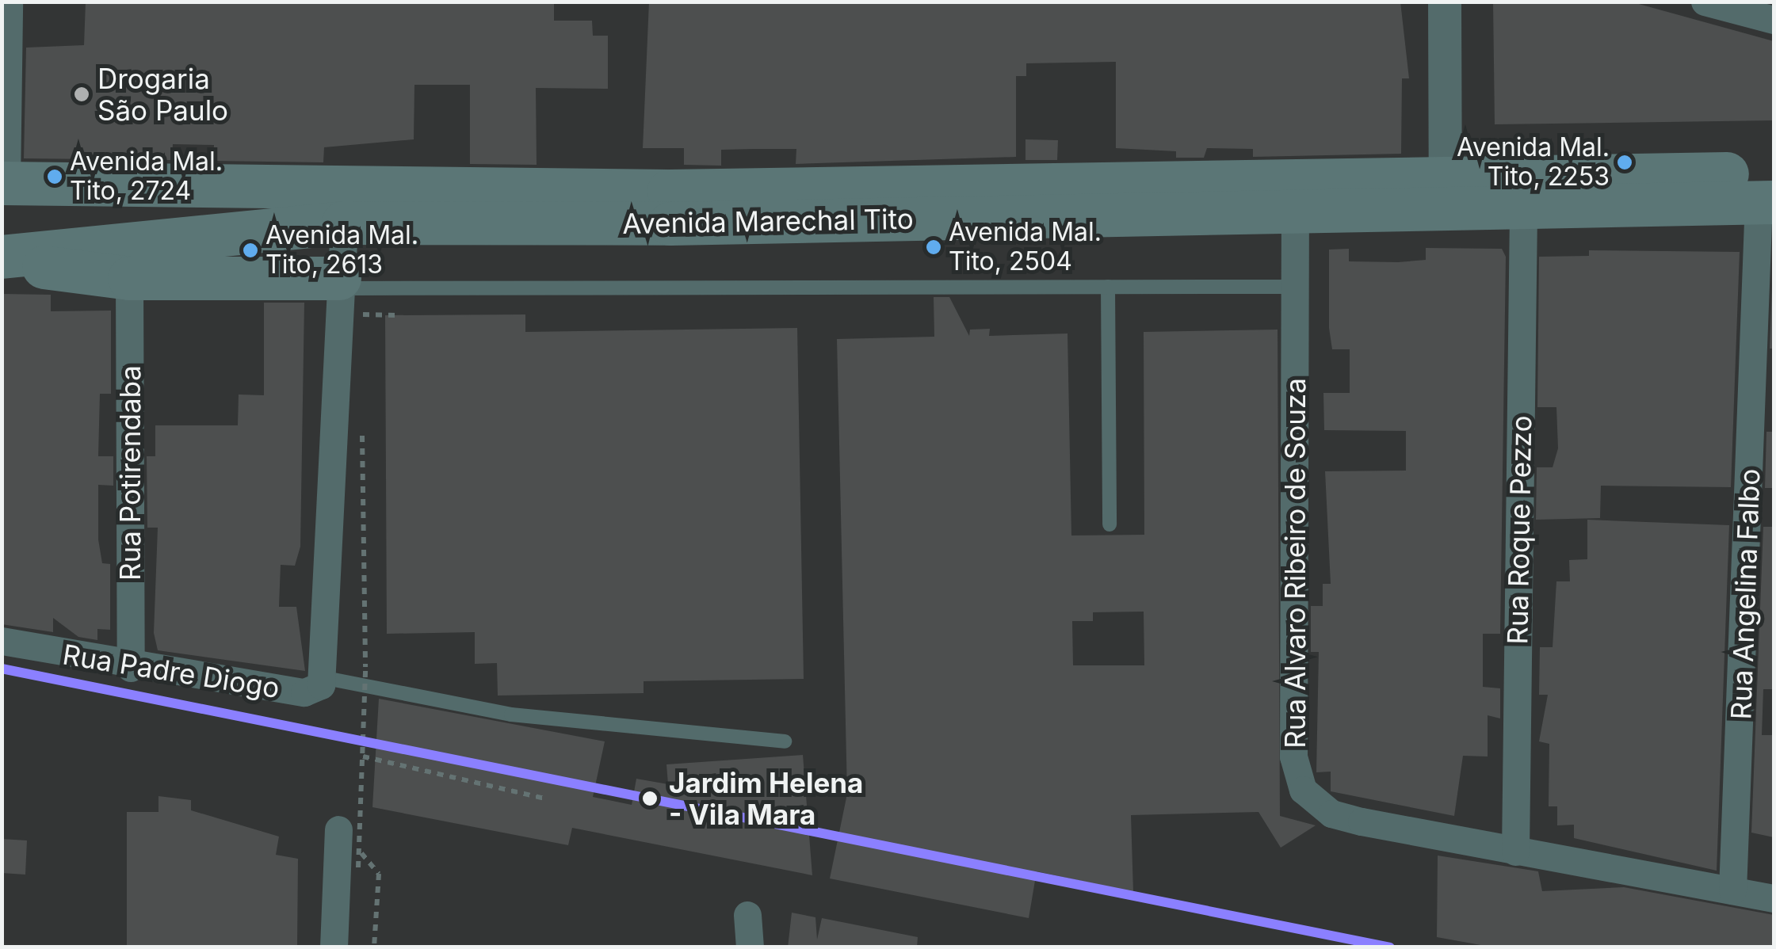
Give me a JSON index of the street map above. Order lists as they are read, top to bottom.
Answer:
{
  "streets": {
    "main road": ["Avenida Marechal Tito"],
    "street": [
      "Rua Potirendaba",
      "Rua Roque Pezzo",
      "Rua Alvaro Ribeiro de Souza",
      "Rua Angelina Falbo",
      "Rua Padre Diogo"
    ]
  },
  "crossings": [
    ["Avenida Marechal Tito", "Rua Roque Pezzo"],
    ["Avenida Marechal Tito", "Rua Alvaro Ribeiro de Souza"],
    ["Avenida Marechal Tito", "Rua Angelina Falbo"],
    ["Rua Potirendaba", "Rua Padre Diogo"],
    ["Rua Roque Pezzo", "Rua Alvaro Ribeiro de Souza"],
    ["Rua Alvaro Ribeiro de Souza", "Rua Angelina Falbo"]
  ],
  "places": [
    "Drogaria São Paulo",
    "Avenida Mal. Tito, 2253",
    "Avenida Mal. Tito, 2724",
    "Avenida Mal. Tito, 2504",
    "Avenida Mal. Tito, 2613",
    "Jardim Helena - Vila Mara"
  ]
}
